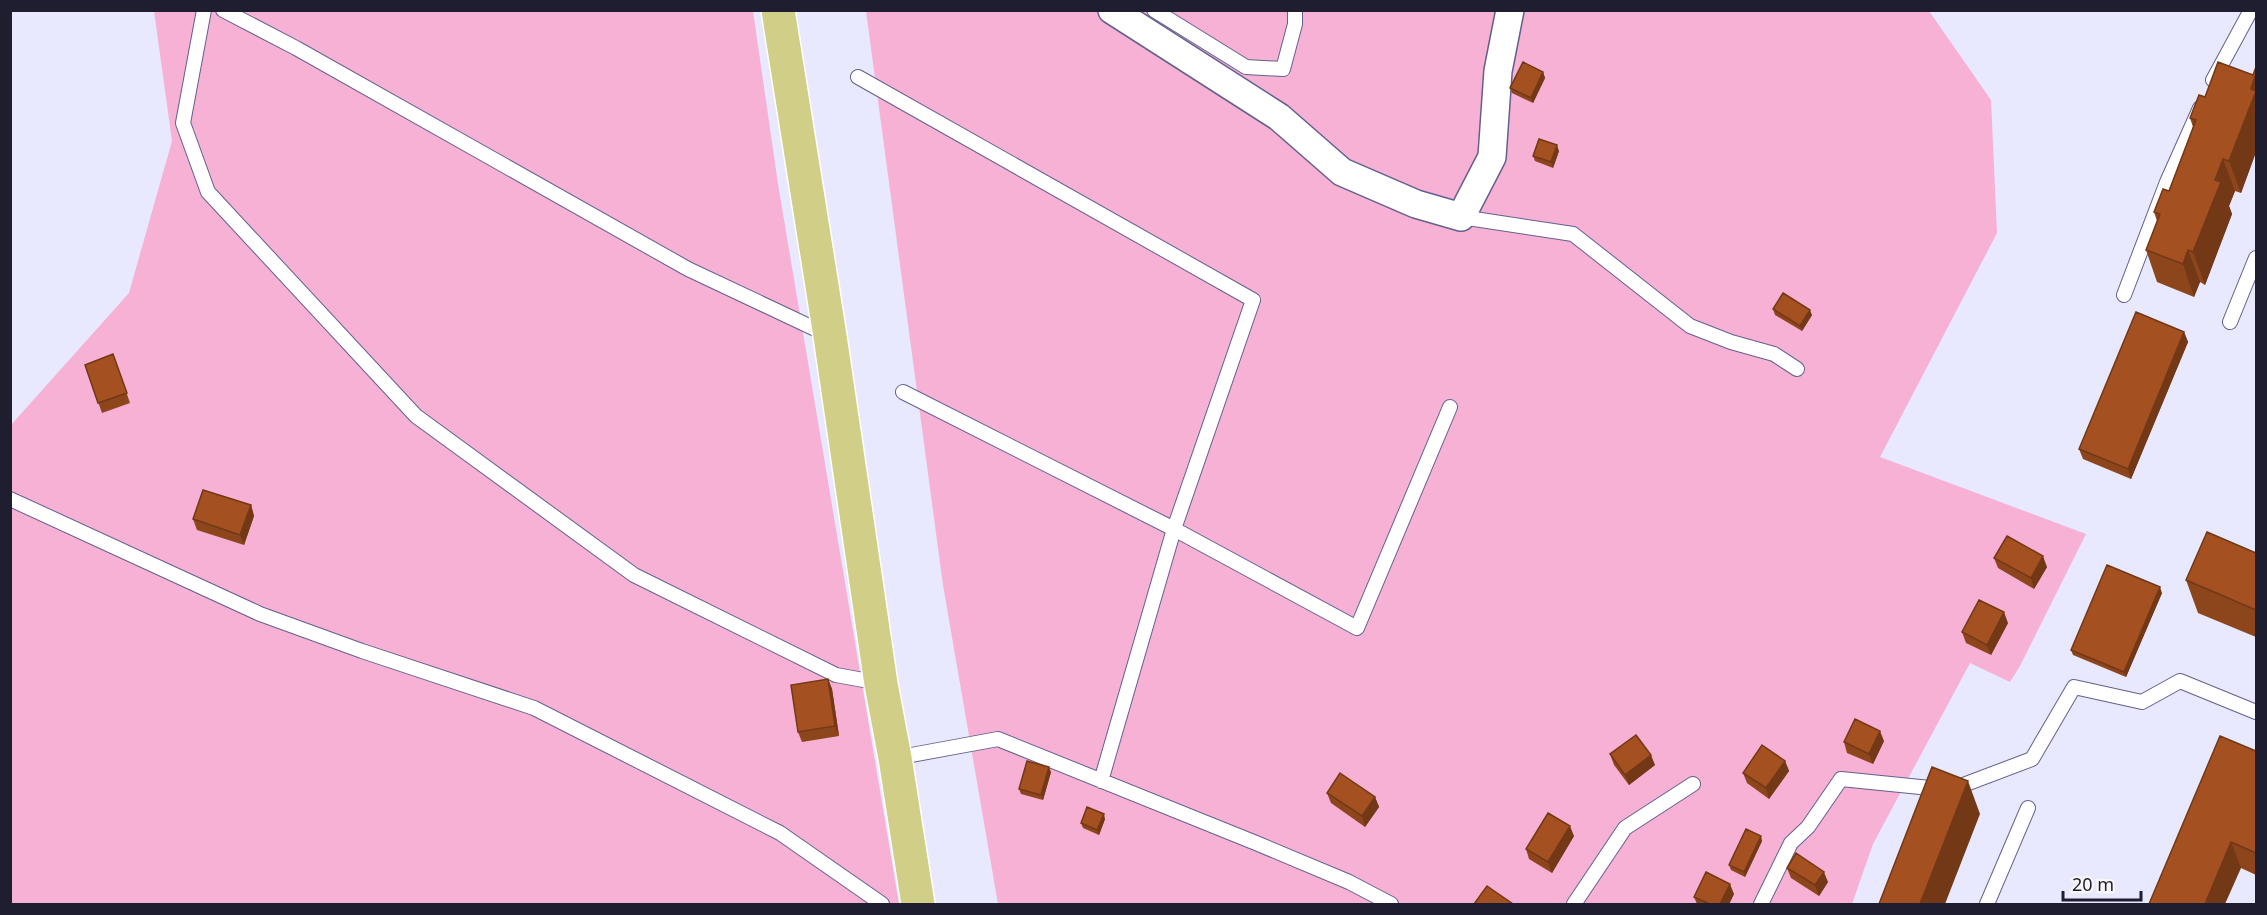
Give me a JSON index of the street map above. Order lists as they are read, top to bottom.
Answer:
{
  "scale_bar": "20 m"
}
